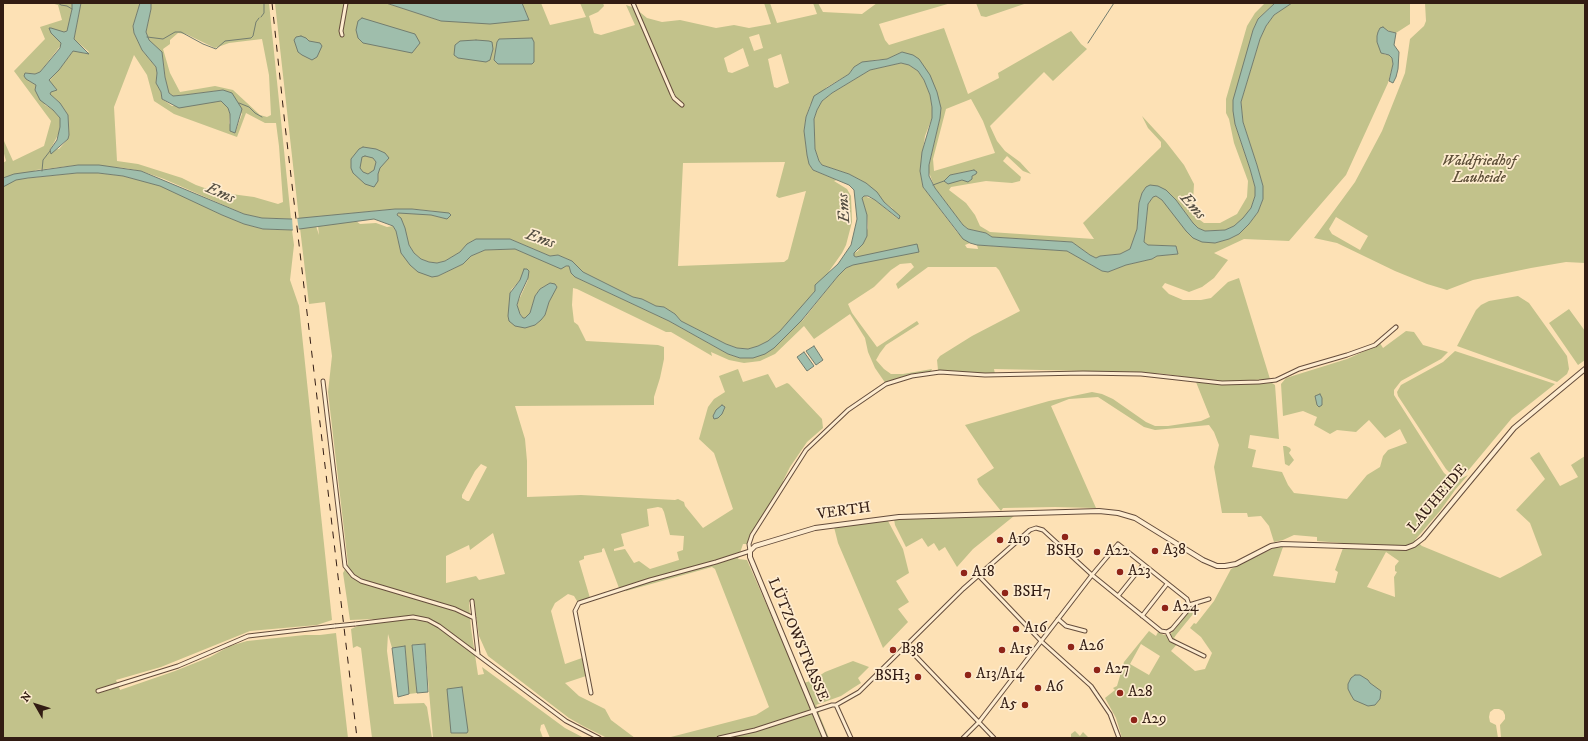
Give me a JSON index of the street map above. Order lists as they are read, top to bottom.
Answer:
{
  "streets": {
    "street": ["LAUHEIDE", "VERTH", "LÜTZOWSTRASSE"]
  },
  "crossings": [
    ["LAUHEIDE", "VERTH"],
    ["VERTH", "LÜTZOWSTRASSE"]
  ],
  "water": ["Ems"],
  "parks": ["Waldfriedhof Lauheide"],
  "places": [
    "BSH9",
    "A19",
    "A38",
    "A22",
    "A23",
    "A18",
    "BSH7",
    "A24",
    "A16",
    "A26",
    "B38",
    "A15",
    "A27",
    "A13/A14",
    "BSH3",
    "A6",
    "A28",
    "A5",
    "A29"
  ],
  "north": "top left"
}
